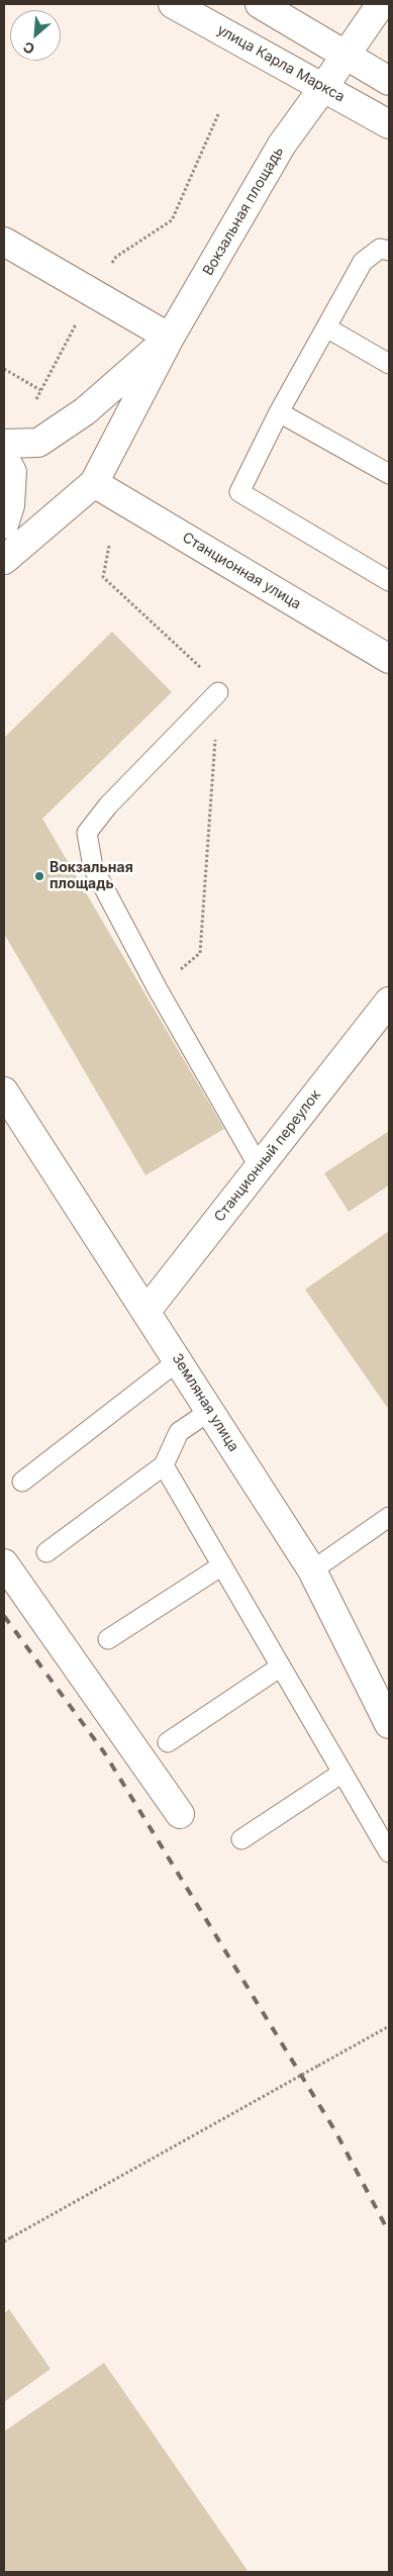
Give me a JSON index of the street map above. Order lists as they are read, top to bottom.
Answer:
{
  "streets": {
    "street": [
      "улица Карла Маркса",
      "Вокзальная площадь",
      "Станционная улица",
      "Станционный переулок",
      "Земляная улица"
    ]
  },
  "crossings": [
    ["улица Карла Маркса", "Вокзальная площадь"],
    ["Вокзальная площадь", "Станционная улица"],
    ["Станционный переулок", "Земляная улица"]
  ],
  "places": ["Вокзальная площадь"],
  "north": "bottom left"
}
